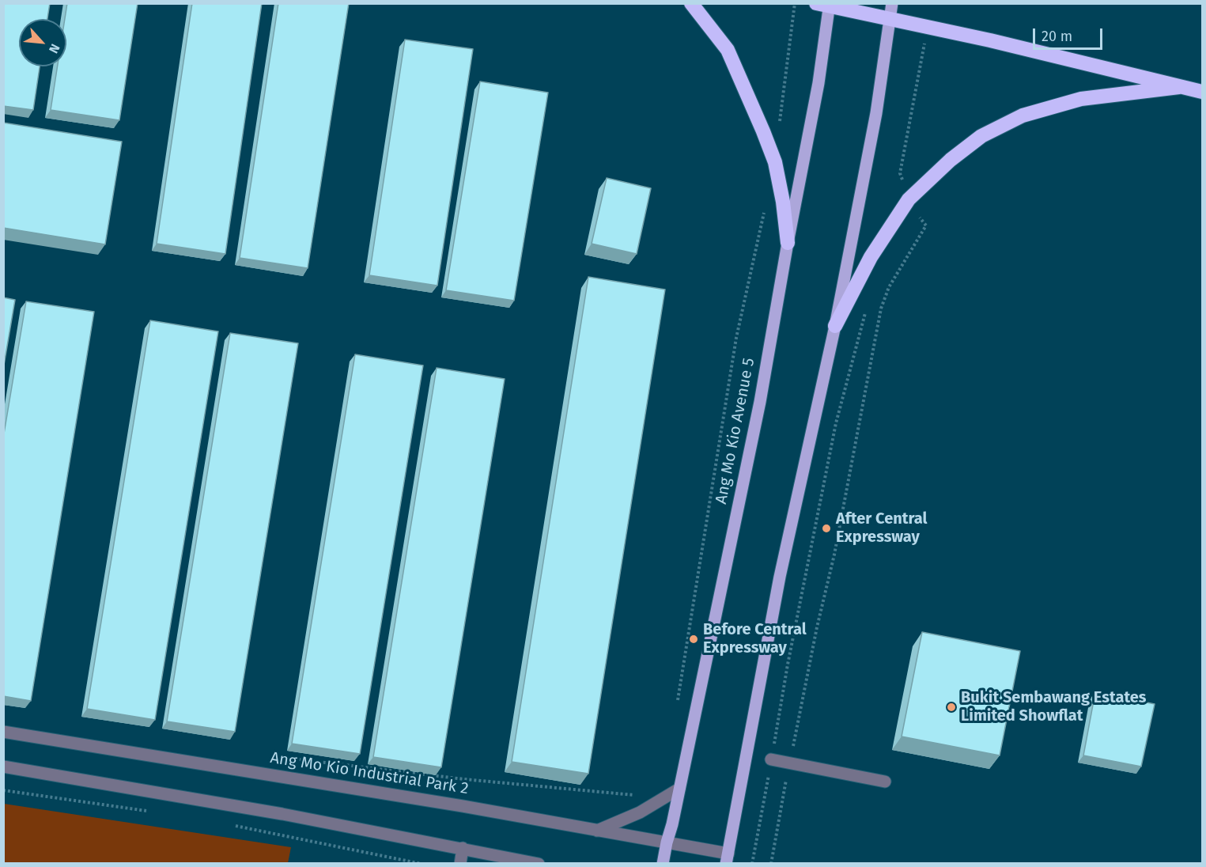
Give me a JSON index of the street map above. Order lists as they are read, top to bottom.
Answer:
{
  "streets": {
    "main road": ["Ang Mo Kio Avenue 5"],
    "street": ["Ang Mo Kio Industrial Park 2"]
  },
  "crossings": [
    ["Ang Mo Kio Avenue 5", "Ang Mo Kio Industrial Park 2"]
  ],
  "places": ["After Central Expressway", "Before Central Expressway", "Bukit Sembawang Estates Limited Showflat"],
  "scale_bar": "20 m",
  "north": "bottom right"
}
